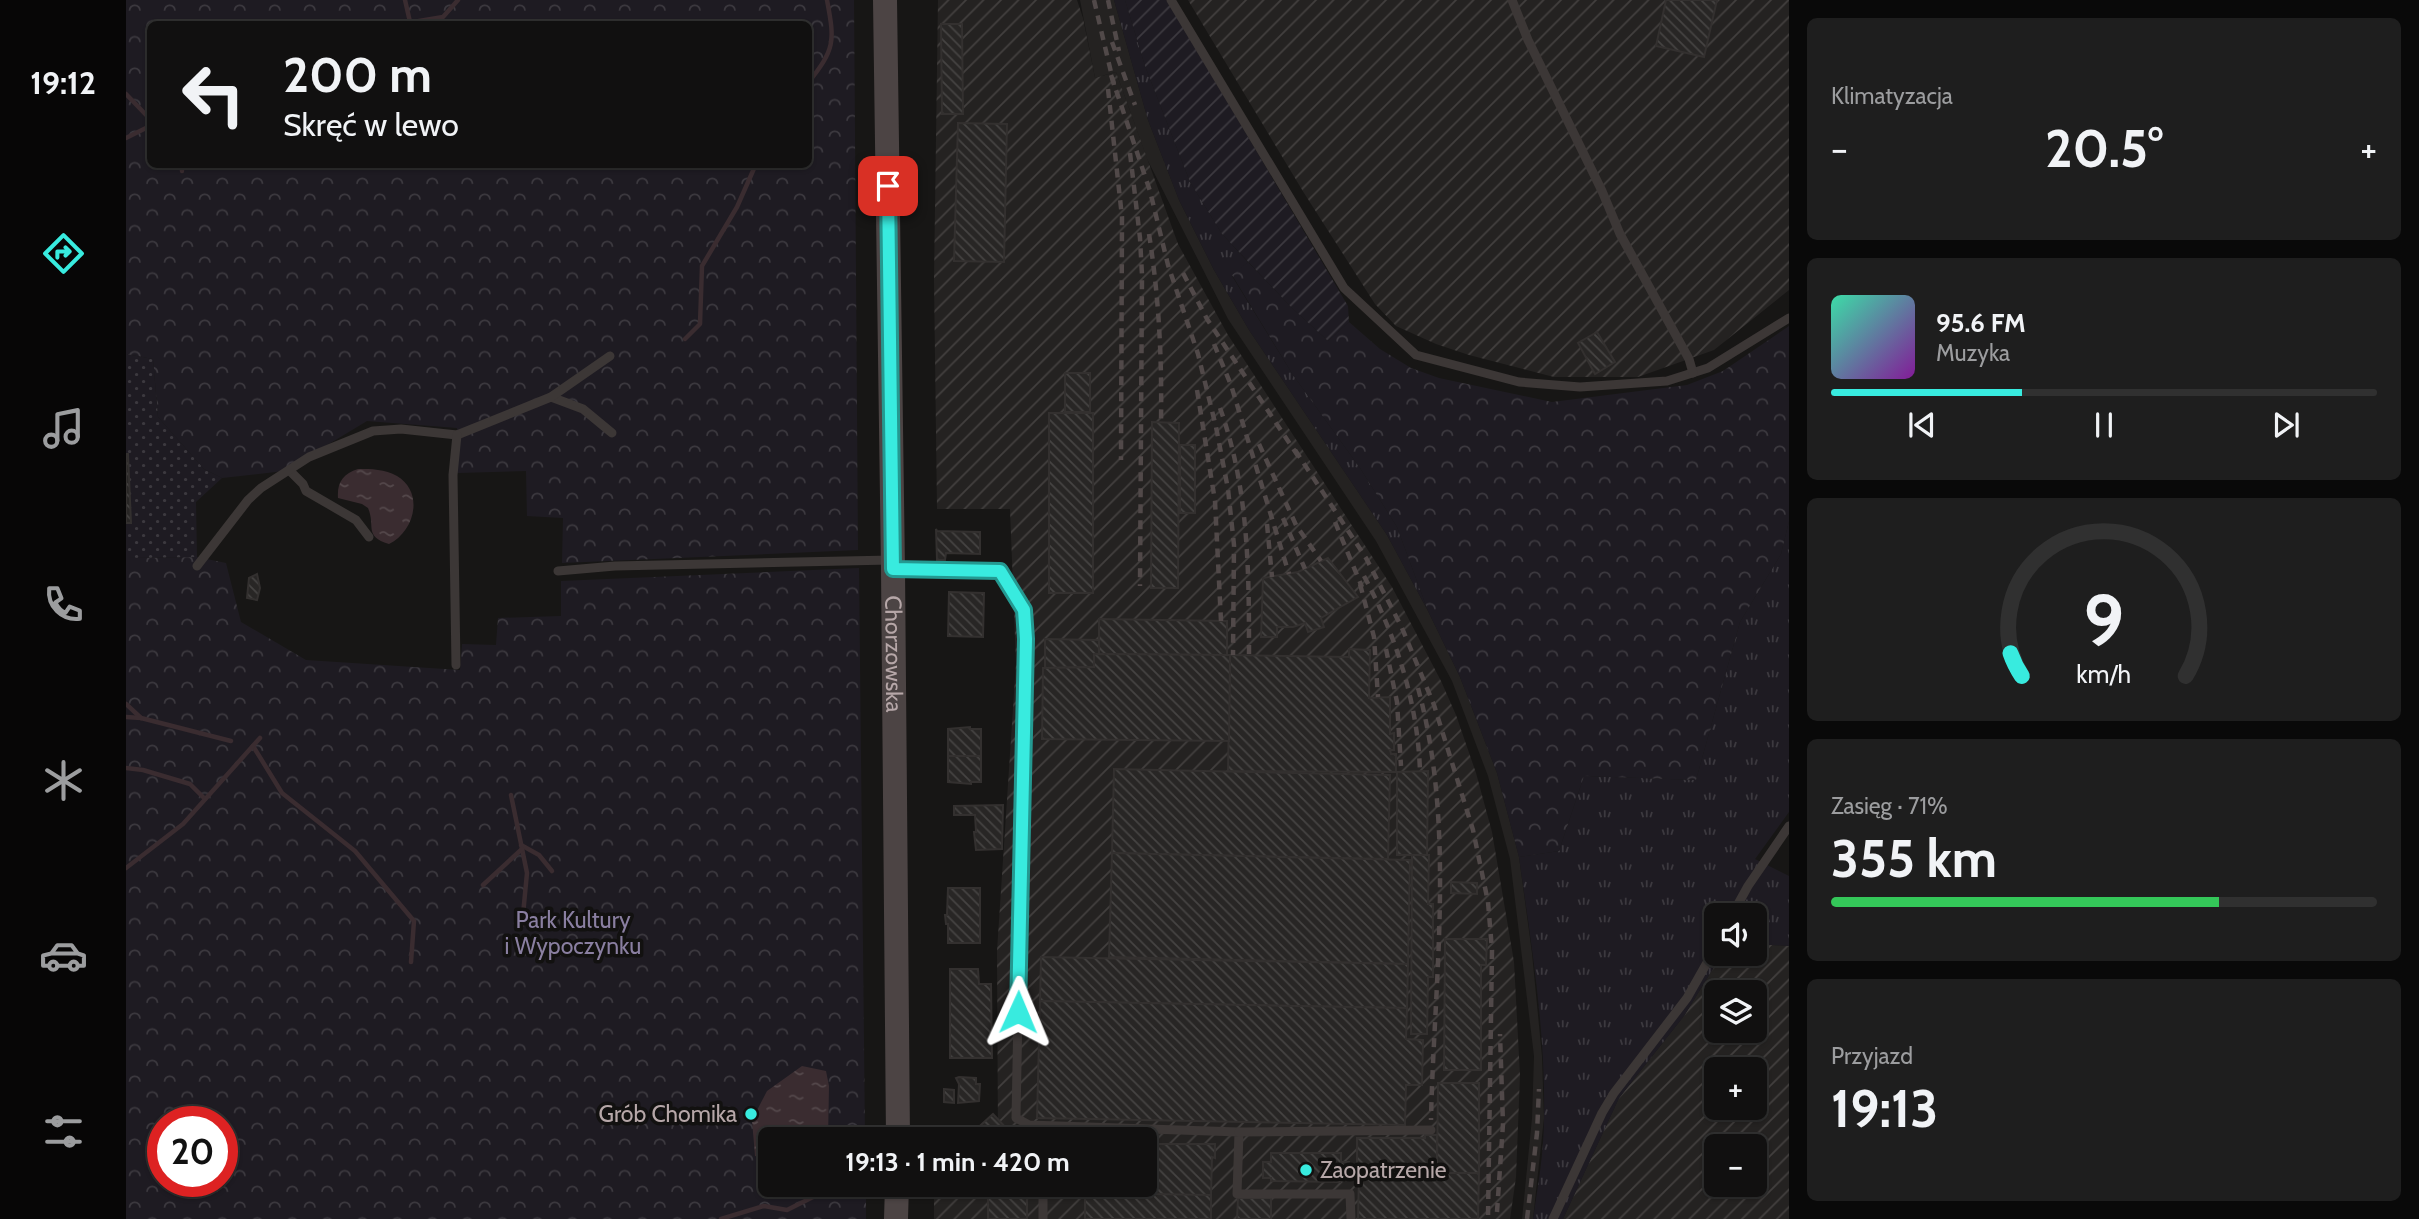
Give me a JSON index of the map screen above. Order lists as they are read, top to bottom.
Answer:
{
  "streets": {
    "main road": ["Chorzowska"]
  },
  "parks": ["Park Kultury i Wypoczynku"],
  "places": ["Grób Chomika", "Zaopatrzenie"],
  "page": {
    "tabs": "19:12",
    "tile": [
      "Klimatyzacja",
      ["Zasięg · 71%", "355 km"],
      ["Przyjazd", "19:13"]
    ],
    "turn": ["200 m", "Skręć w lewo"],
    "heat": ["−", "20.5°", "+"],
    "song": ["95.6 FM", "Muzyka"],
    "map_buttons": ["+", "−"],
    "limit": "20",
    "trip": "19:13 · 1 min · 420 m",
    "gauge": ["9", "km/h"]
  }
}
